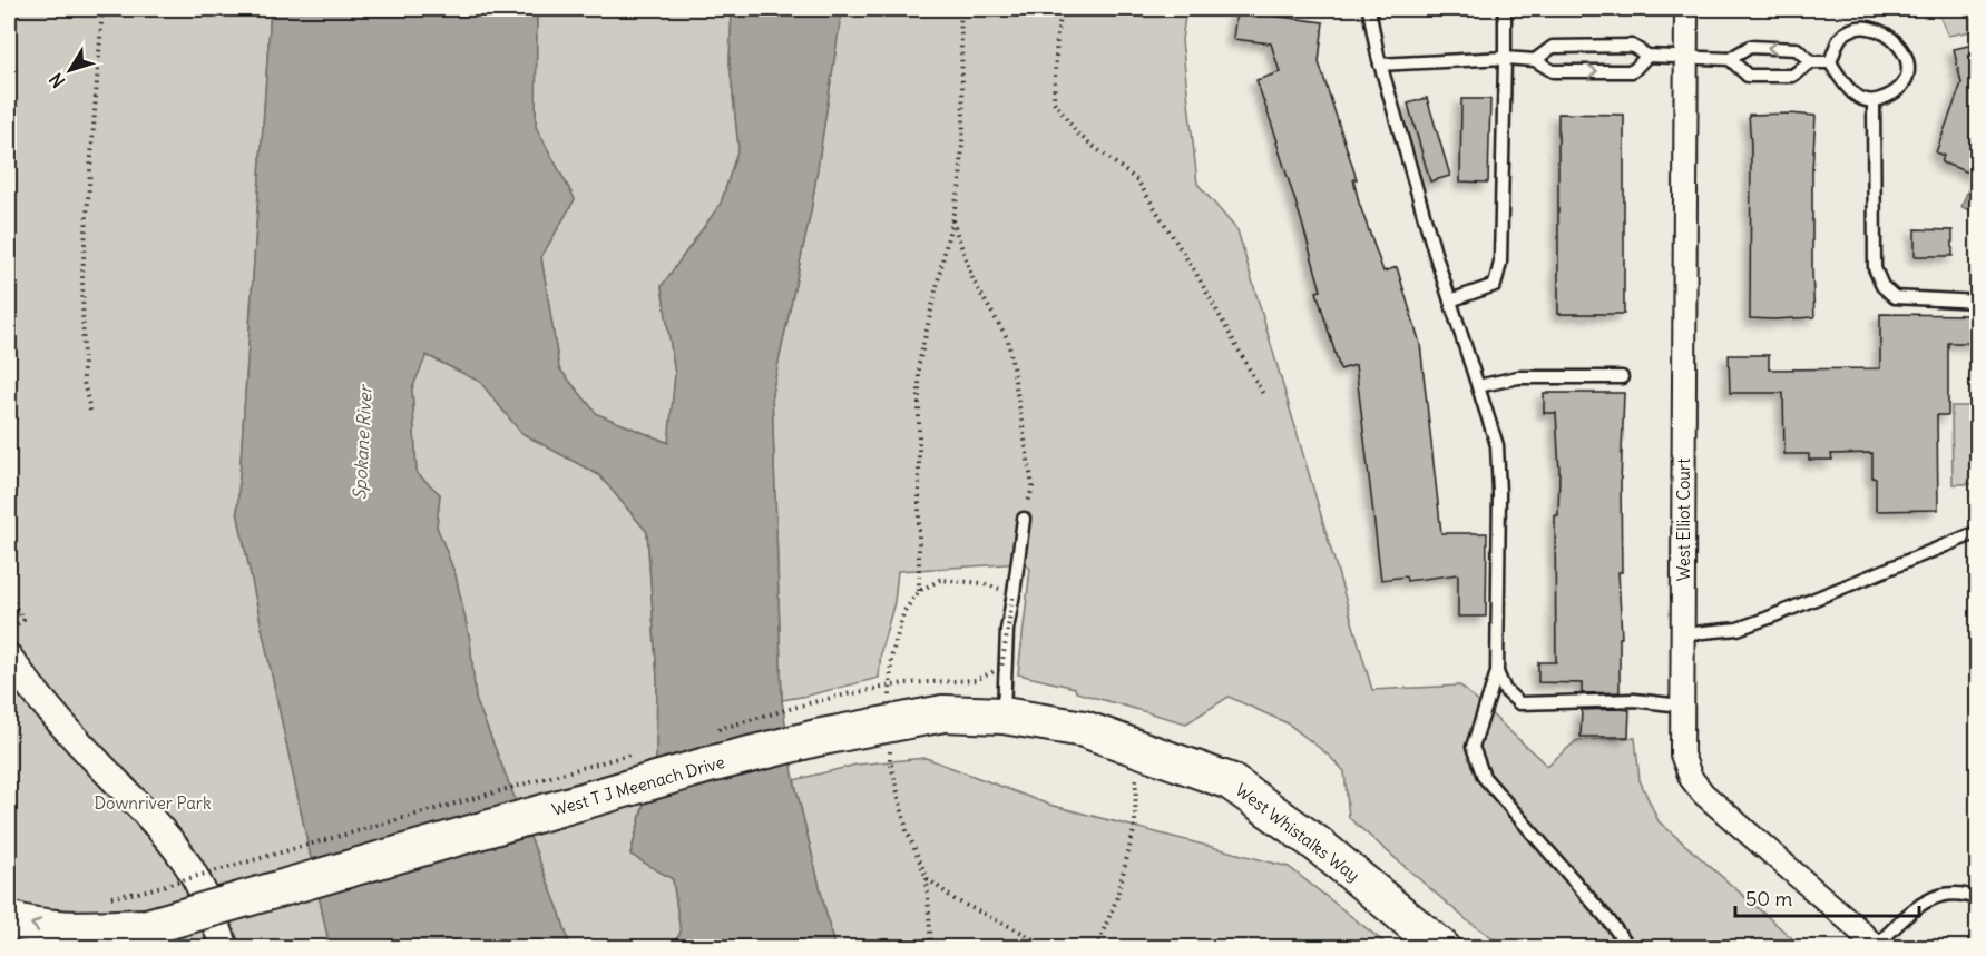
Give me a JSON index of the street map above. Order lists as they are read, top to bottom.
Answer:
{
  "streets": {
    "main road": ["West T J Meenach Drive", "West Whistalks Way"],
    "street": ["West Elliot Court"]
  },
  "crossings": [
    ["West T J Meenach Drive", "West Whistalks Way"]
  ],
  "water": ["Spokane River"],
  "parks": ["Downriver Park"],
  "scale_bar": "50 m",
  "north": "bottom left"
}
